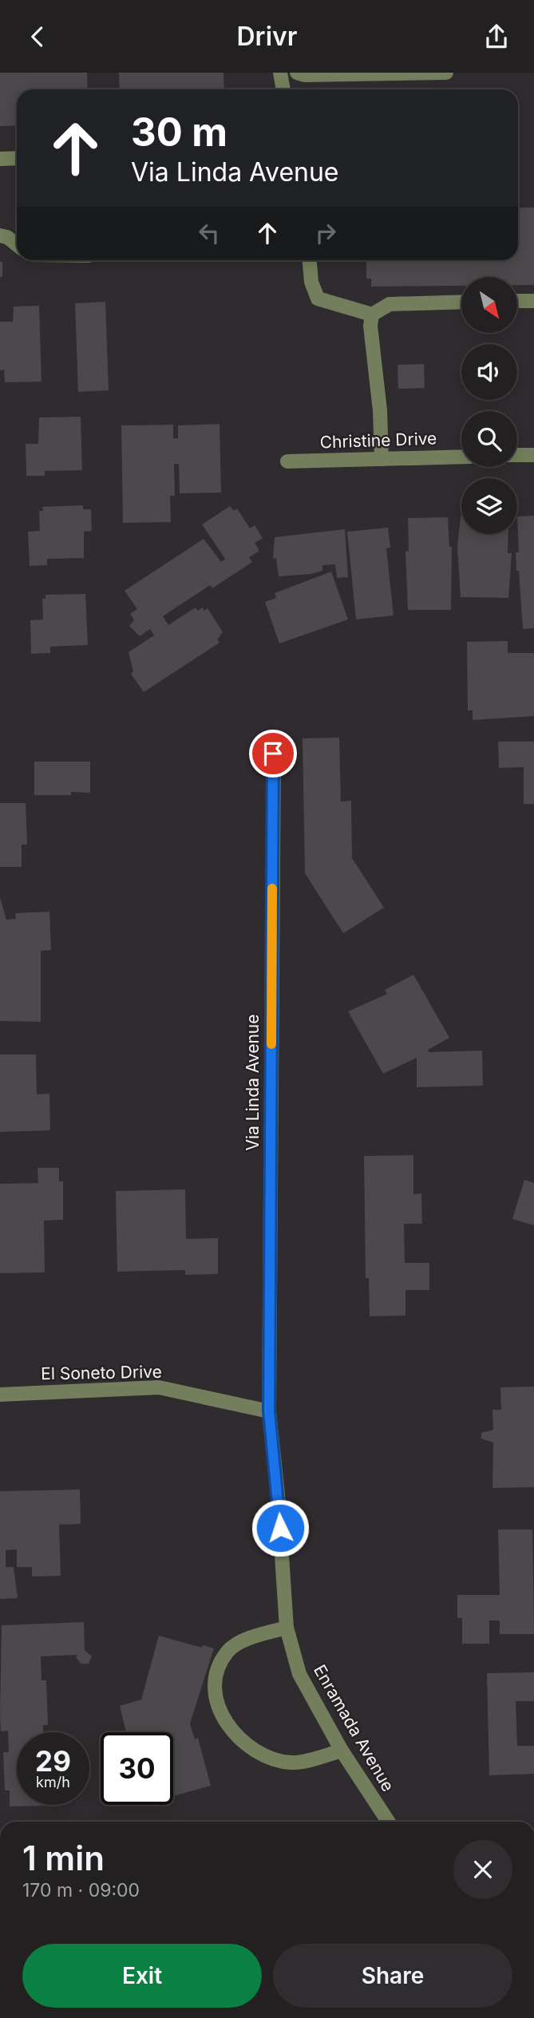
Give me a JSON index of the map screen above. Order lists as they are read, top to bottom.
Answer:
{
  "streets": {
    "street": [
      "Christine Drive",
      "Via Linda Avenue",
      "El Soneto Drive",
      "Enramada Avenue"
    ]
  },
  "crossings": [
    ["Via Linda Avenue", "El Soneto Drive"],
    ["Via Linda Avenue", "Enramada Avenue"],
    ["El Soneto Drive", "Enramada Avenue"]
  ],
  "north": "bottom right",
  "page": {
    "header": "Drivr",
    "turn": ["30 m", "Via Linda Avenue"],
    "speed": "29 km/h",
    "limit": "30",
    "heading": ["1 min", "170 m · 09:00"],
    "buttons": ["Exit", "Share"]
  }
}
